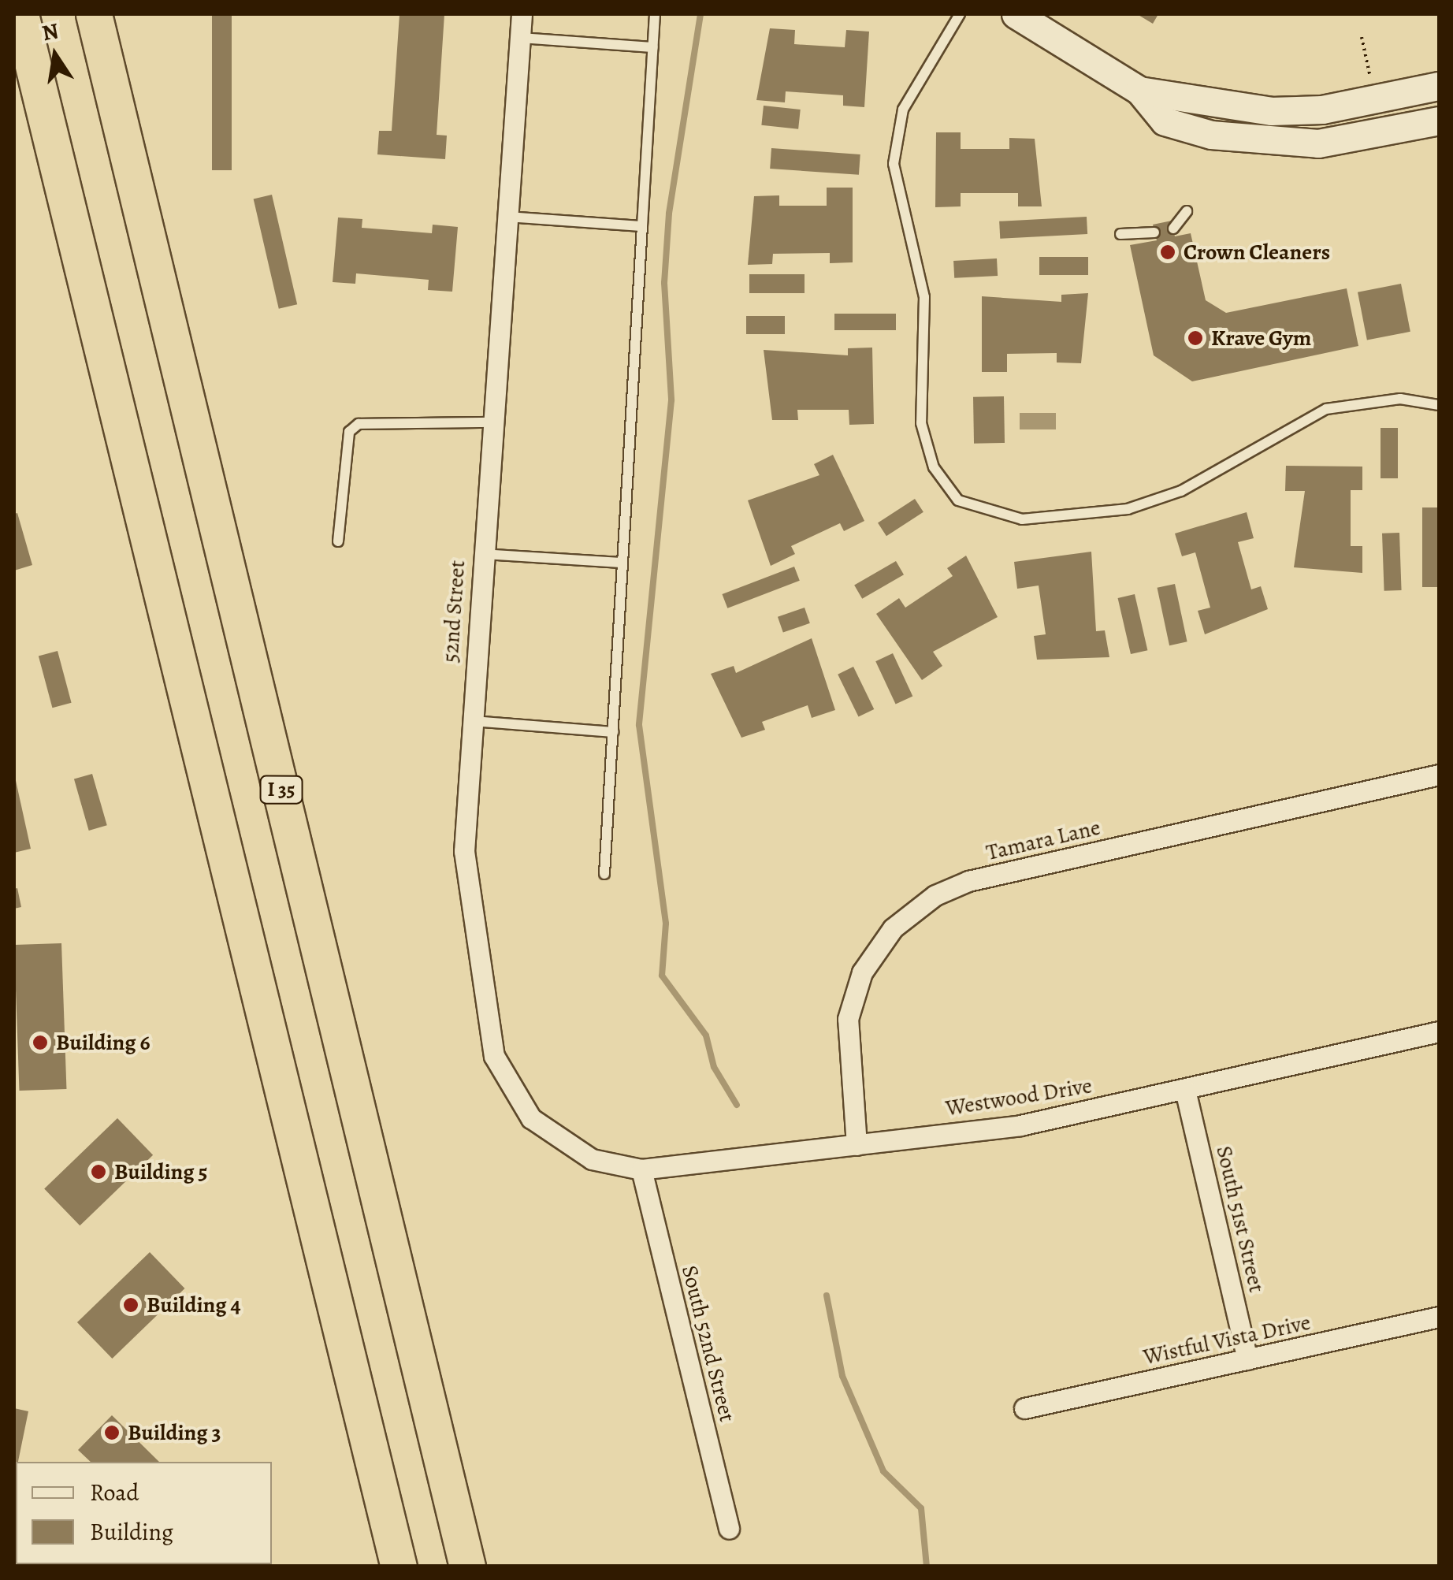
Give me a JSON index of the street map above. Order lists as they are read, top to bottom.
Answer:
{
  "streets": {
    "highway": ["I 35"],
    "street": [
      "52nd Street",
      "Tamara Lane",
      "Westwood Drive",
      "South 51st Street",
      "Wistful Vista Drive",
      "South 52nd Street"
    ]
  },
  "crossings": [
    ["52nd Street", "Westwood Drive"],
    ["Tamara Lane", "Westwood Drive"],
    ["Westwood Drive", "South 51st Street"],
    ["Westwood Drive", "South 52nd Street"],
    ["South 51st Street", "Wistful Vista Drive"]
  ],
  "places": [
    "Crown Cleaners",
    "Krave Gym",
    "Building 6",
    "Building 5",
    "Building 4",
    "Building 3"
  ],
  "legend": ["Road", "Building"],
  "north": "top"
}
